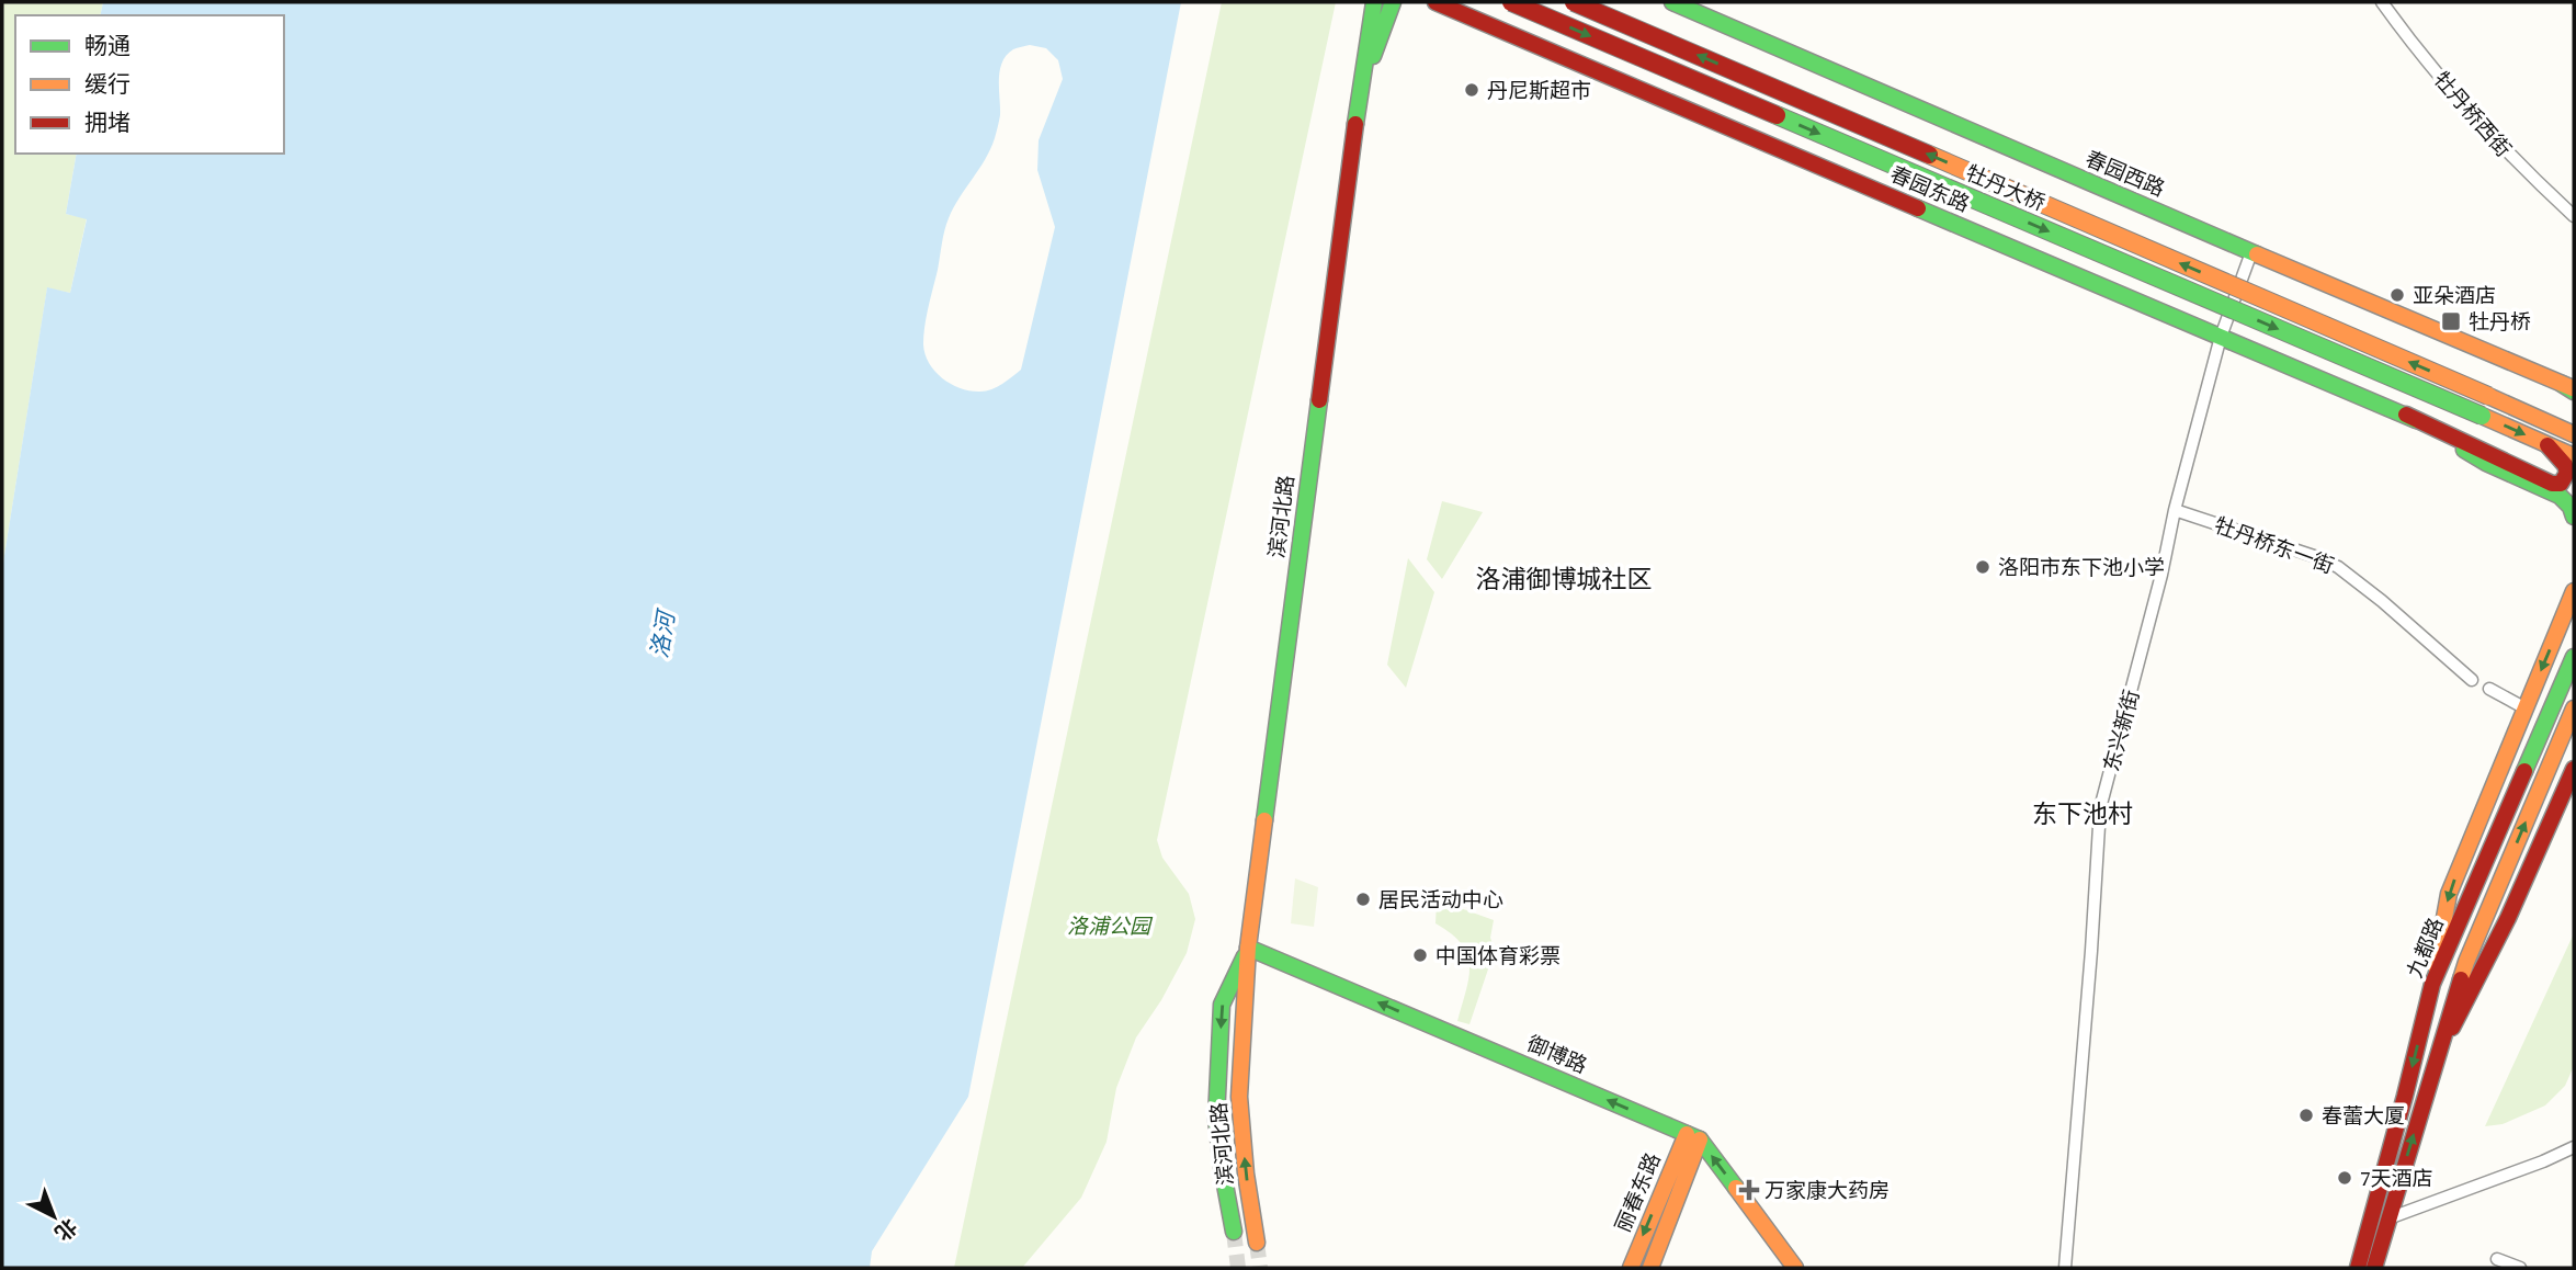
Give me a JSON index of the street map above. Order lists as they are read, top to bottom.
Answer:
{
  "streets": {
    "main road": [
      "春园西路",
      "牡丹大桥",
      "春园东路",
      "滨河北路",
      "九都路",
      "御博路",
      "丽春东路"
    ],
    "street": ["牡丹桥西街", "牡丹桥东一街", "东兴新街"]
  },
  "crossings": [
    ["春园西路", "东兴新街"],
    ["春园东路", "东兴新街"],
    ["滨河北路", "御博路"],
    ["牡丹桥东一街", "东兴新街"],
    ["御博路", "丽春东路"]
  ],
  "one_way": ["御博路"],
  "districts": ["洛浦御博城社区", "东下池村"],
  "water": ["洛河"],
  "parks": ["洛浦公园"],
  "places": {
    "other": [
      "丹尼斯超市",
      "亚朵酒店",
      "洛阳市东下池小学",
      "居民活动中心",
      "中国体育彩票",
      "春蕾大厦",
      "7天酒店"
    ],
    "transit": ["牡丹桥"],
    "health": ["万家康大药房"]
  },
  "legend": ["畅通", "缓行", "拥堵"],
  "north": "bottom right"
}
